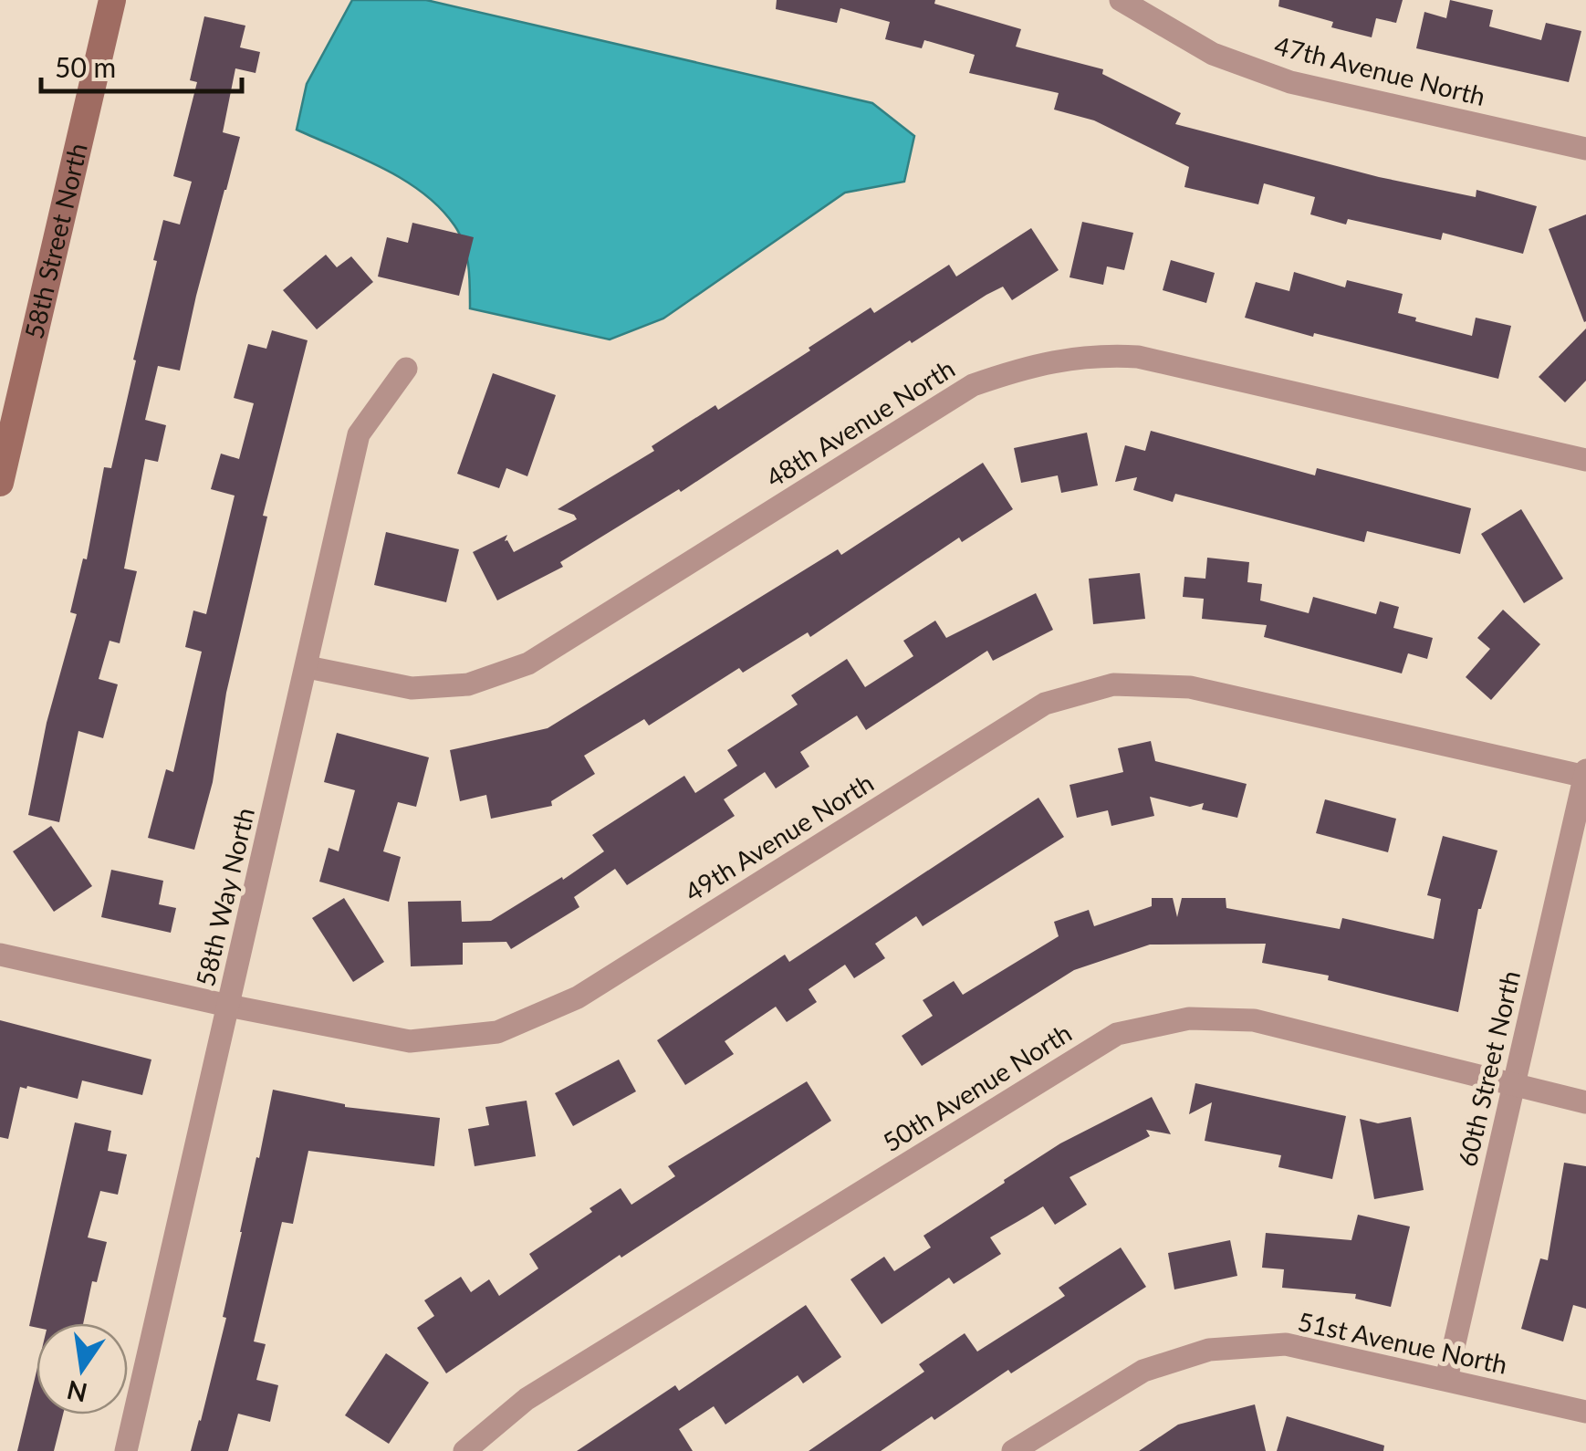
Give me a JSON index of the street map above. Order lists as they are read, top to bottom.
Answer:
{
  "streets": {
    "street": [
      "47th Avenue North",
      "58th Street North",
      "48th Avenue North",
      "49th Avenue North",
      "58th Way North",
      "60th Street North",
      "50th Avenue North",
      "51st Avenue North"
    ]
  },
  "crossings": [
    ["48th Avenue North", "58th Way North"],
    ["49th Avenue North", "58th Way North"],
    ["49th Avenue North", "60th Street North"],
    ["60th Street North", "50th Avenue North"],
    ["60th Street North", "51st Avenue North"]
  ],
  "scale_bar": "50 m",
  "north": "bottom"
}
